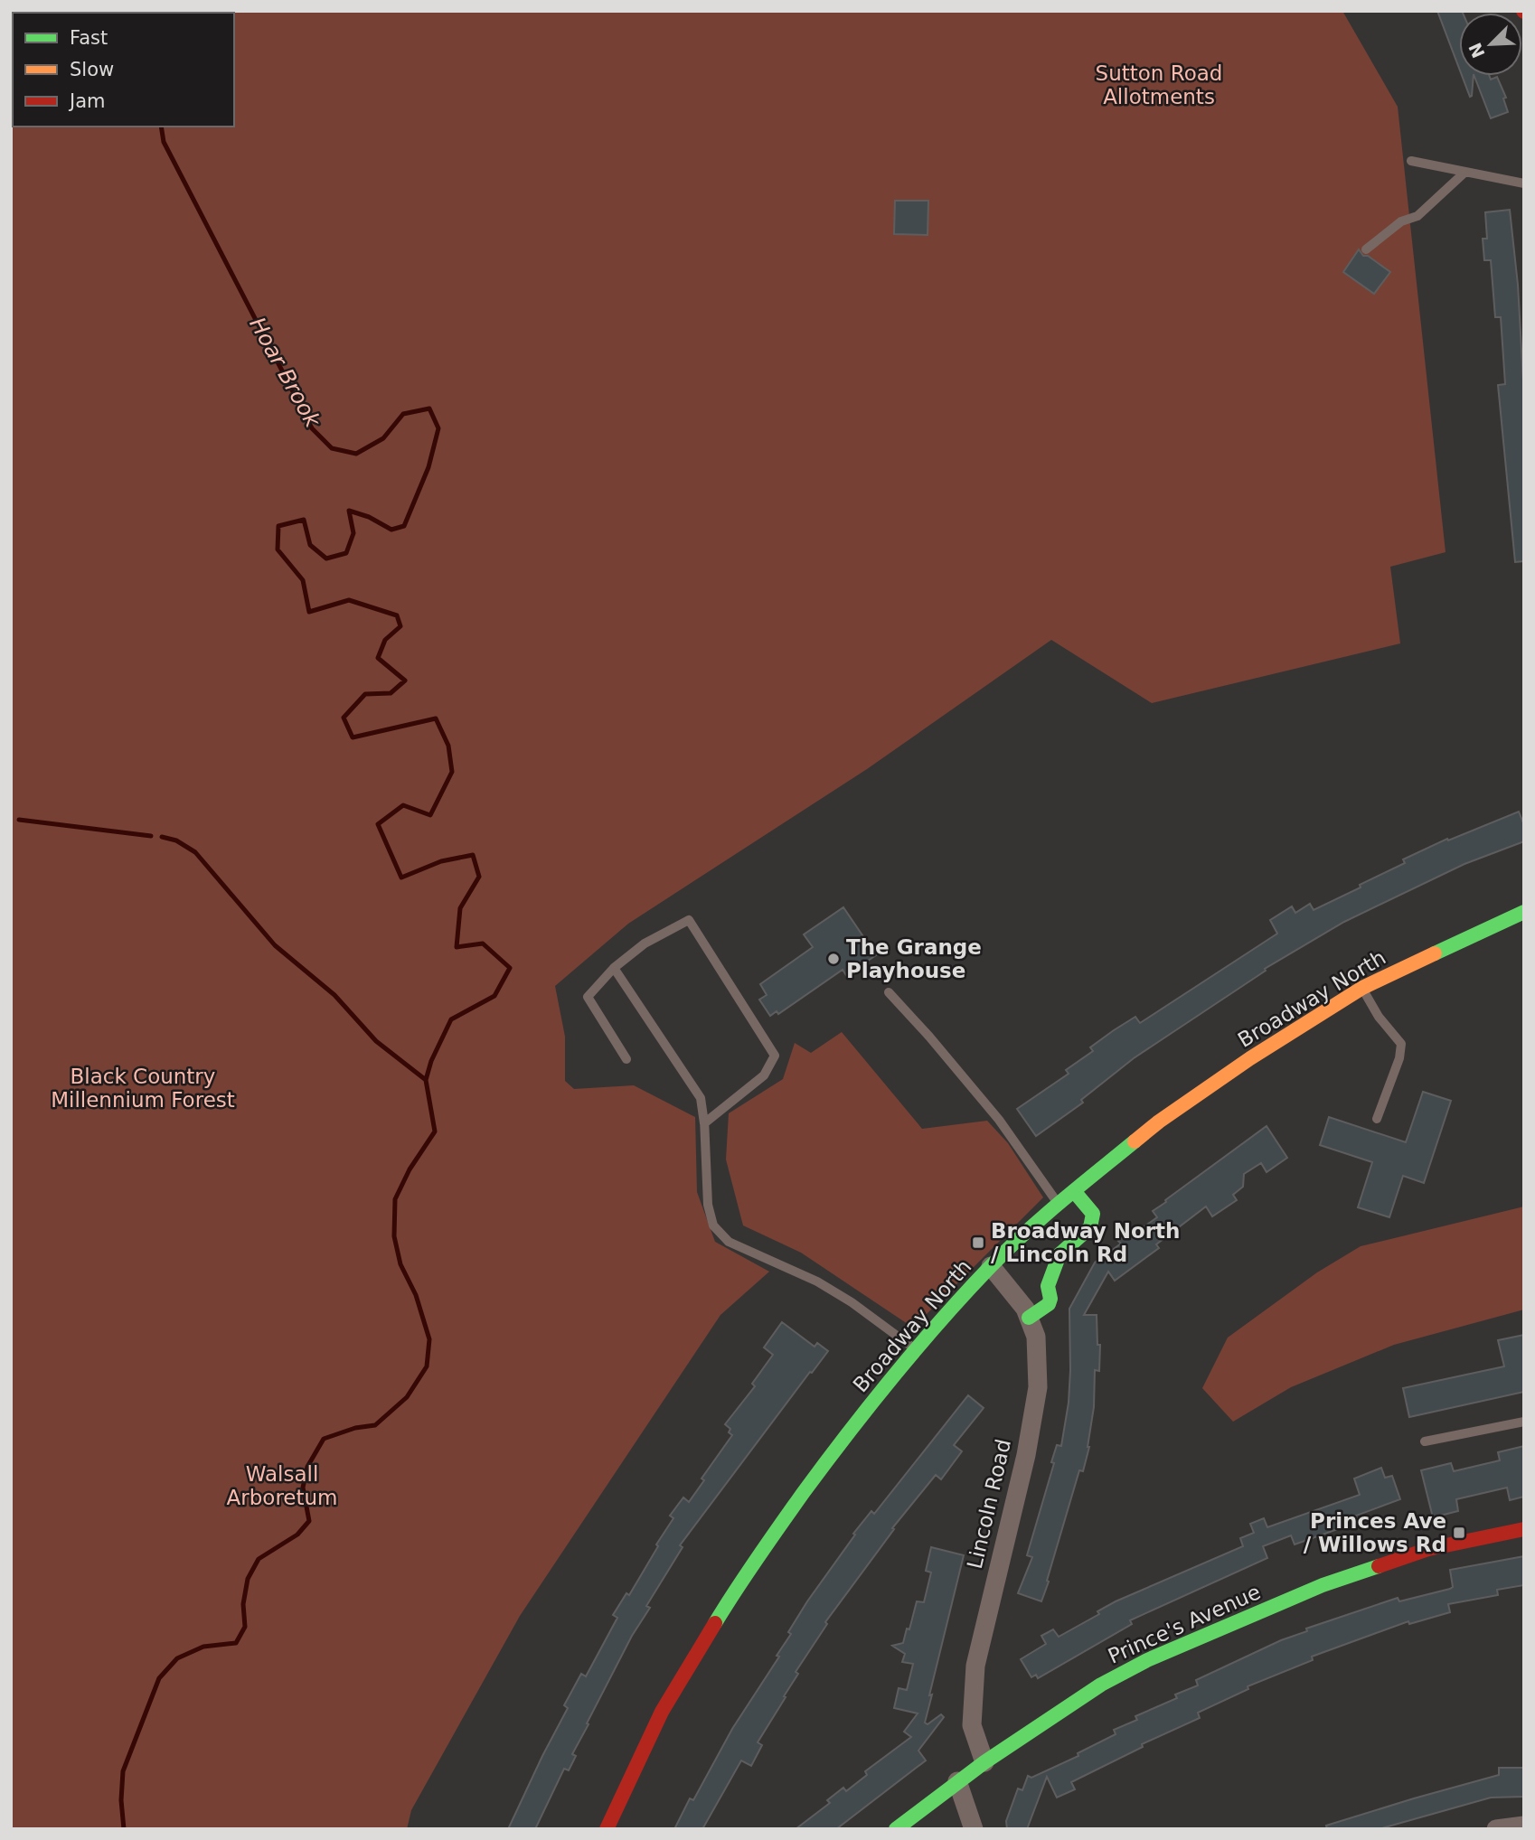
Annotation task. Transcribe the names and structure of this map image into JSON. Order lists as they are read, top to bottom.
{
  "streets": {
    "main road": ["Broadway North", "Prince's Avenue"],
    "street": ["Lincoln Road"]
  },
  "crossings": [
    ["Broadway North", "Lincoln Road"],
    ["Lincoln Road", "Prince's Avenue"]
  ],
  "water": ["Hoar Brook"],
  "parks": ["Sutton Road Allotments", "Black Country Millennium Forest", "Walsall Arboretum"],
  "places": {
    "other": ["The Grange Playhouse"],
    "transit": ["Broadway North / Lincoln Rd", "Princes Ave / Willows Rd"]
  },
  "legend": ["Fast", "Slow", "Jam"],
  "north": "bottom left"
}
